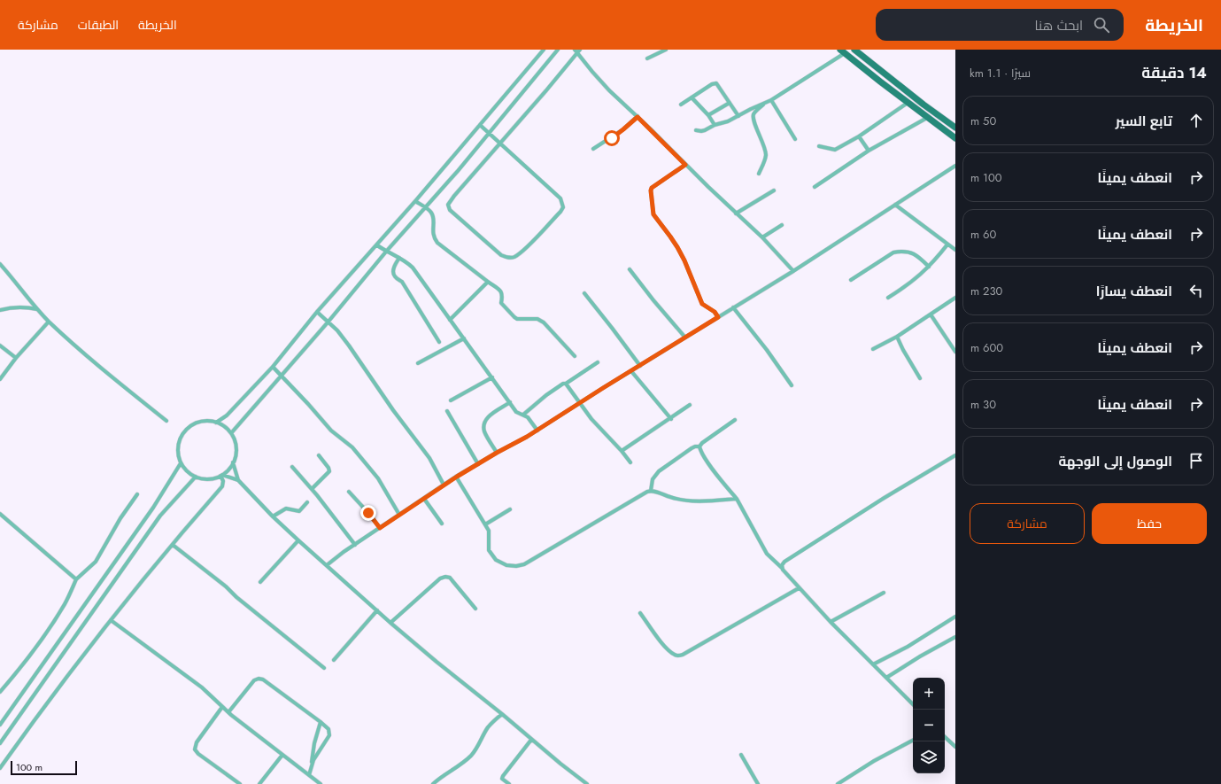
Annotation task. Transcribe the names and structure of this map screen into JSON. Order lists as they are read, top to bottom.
{
  "scale_bar": "100 m",
  "page": {
    "header": "الخريطة",
    "search": "ابحث هنا",
    "nav": ["الخريطة", "الطبقات", "مشاركة"],
    "heading": ["14 دقيقة", "سيرًا · 1.1 km"],
    "list": [
      ["تابع السير", "50 m"],
      ["انعطف يمينًا", "100 m"],
      ["انعطف يمينًا", "60 m"],
      ["انعطف يسارًا", "230 m"],
      ["انعطف يمينًا", "600 m"],
      ["انعطف يمينًا", "30 m"],
      "الوصول إلى الوجهة"
    ],
    "buttons": ["حفظ", "مشاركة"],
    "map_buttons": ["+", "−"],
    "scale": "100 m"
  }
}
